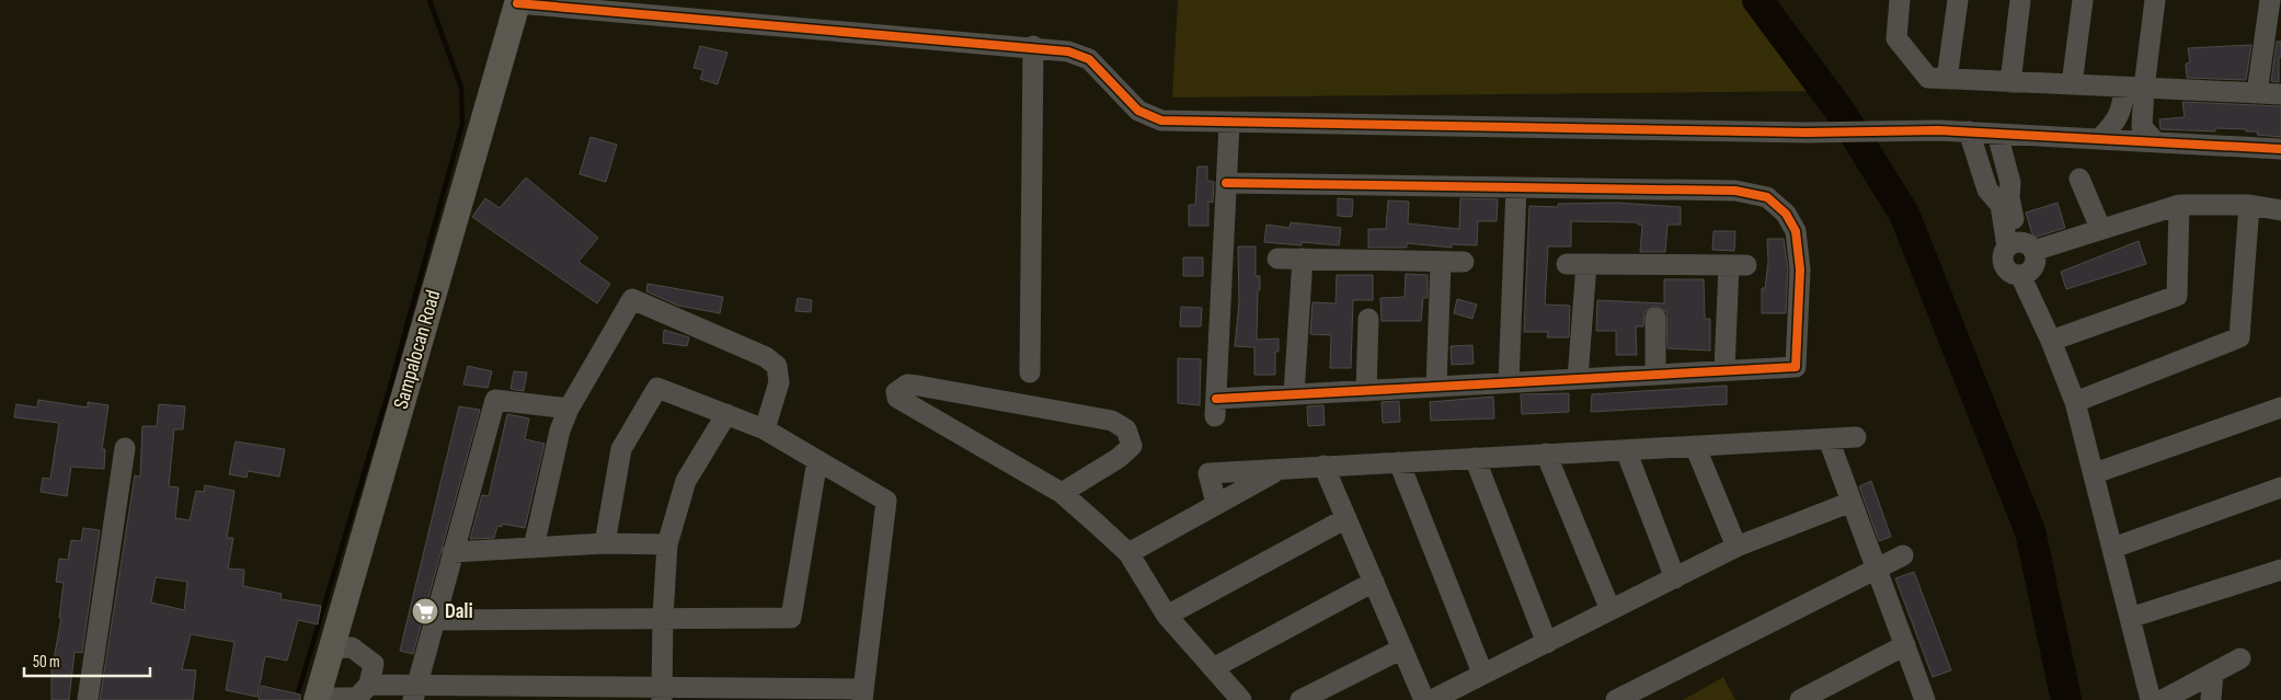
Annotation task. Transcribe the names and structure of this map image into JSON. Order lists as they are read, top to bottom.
{
  "streets": {
    "main road": ["Sampalocan Road"]
  },
  "places": {
    "supermarket": ["Dali"]
  },
  "scale_bar": "50 m"
}
